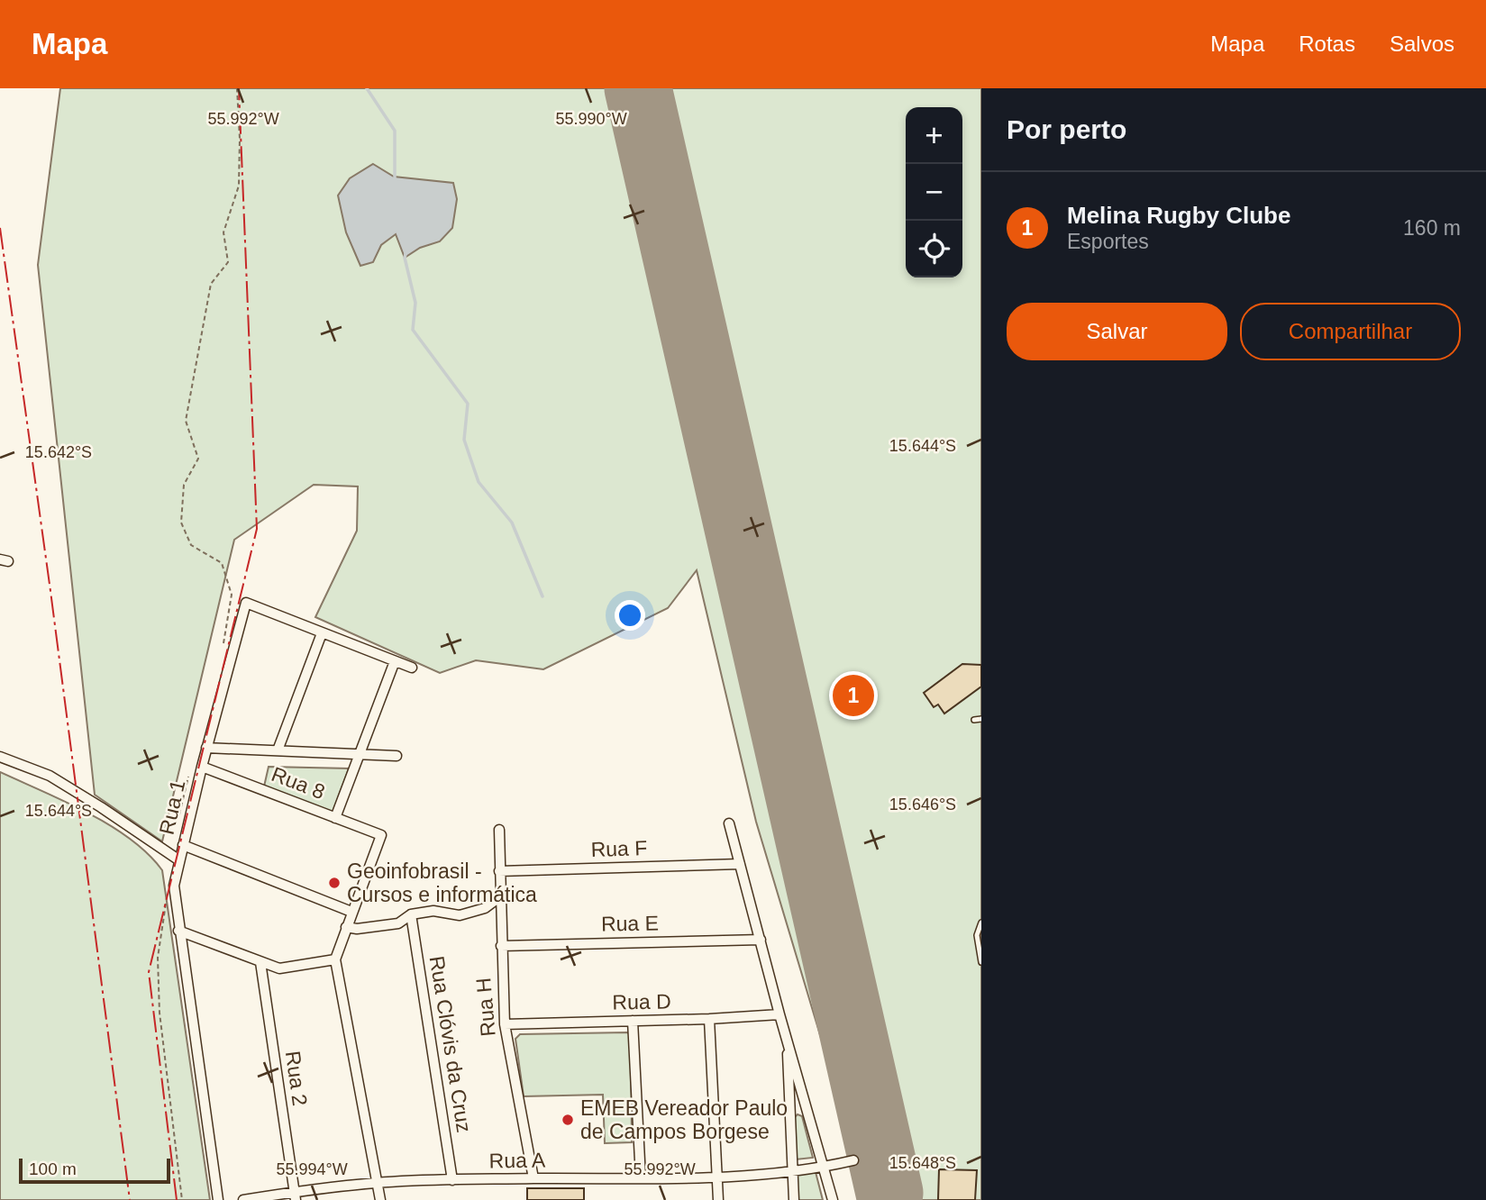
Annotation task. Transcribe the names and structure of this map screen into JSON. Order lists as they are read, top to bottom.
{
  "streets": {
    "street": [
      "Rua 8",
      "Rua 1",
      "Rua F",
      "Rua E",
      "Rua D",
      "Rua H",
      "Rua Clóvis da Cruz",
      "Rua 2",
      "Rua A"
    ]
  },
  "crossings": [
    ["Rua 8", "Rua 1"],
    ["Rua F", "Rua H"],
    ["Rua E", "Rua H"],
    ["Rua D", "Rua H"],
    ["Rua H", "Rua A"],
    ["Rua Clóvis da Cruz", "Rua A"],
    ["Rua 2", "Rua A"]
  ],
  "places": ["Geoinfobrasil - Cursos e informática", "EMEB Vereador Paulo de Campos Borgese"],
  "scale_bar": "100 m",
  "page": {
    "header": "Mapa",
    "nav": ["Mapa", "Rotas", "Salvos"],
    "heading": "Por perto",
    "map_buttons": ["+", "−"],
    "list": [
      {
        "mark": "1",
        "name": "Melina Rugby Clube",
        "note": "Esportes",
        "value": "160 m"
      }
    ],
    "buttons": ["Salvar", "Compartilhar"],
    "pins": "1",
    "scale": "100 m"
  },
  "coordinates": [
    "55.992°W",
    "55.990°W",
    "15.644°S",
    "15.642°S",
    "15.646°S",
    "15.648°S",
    "55.994°W"
  ]
}
